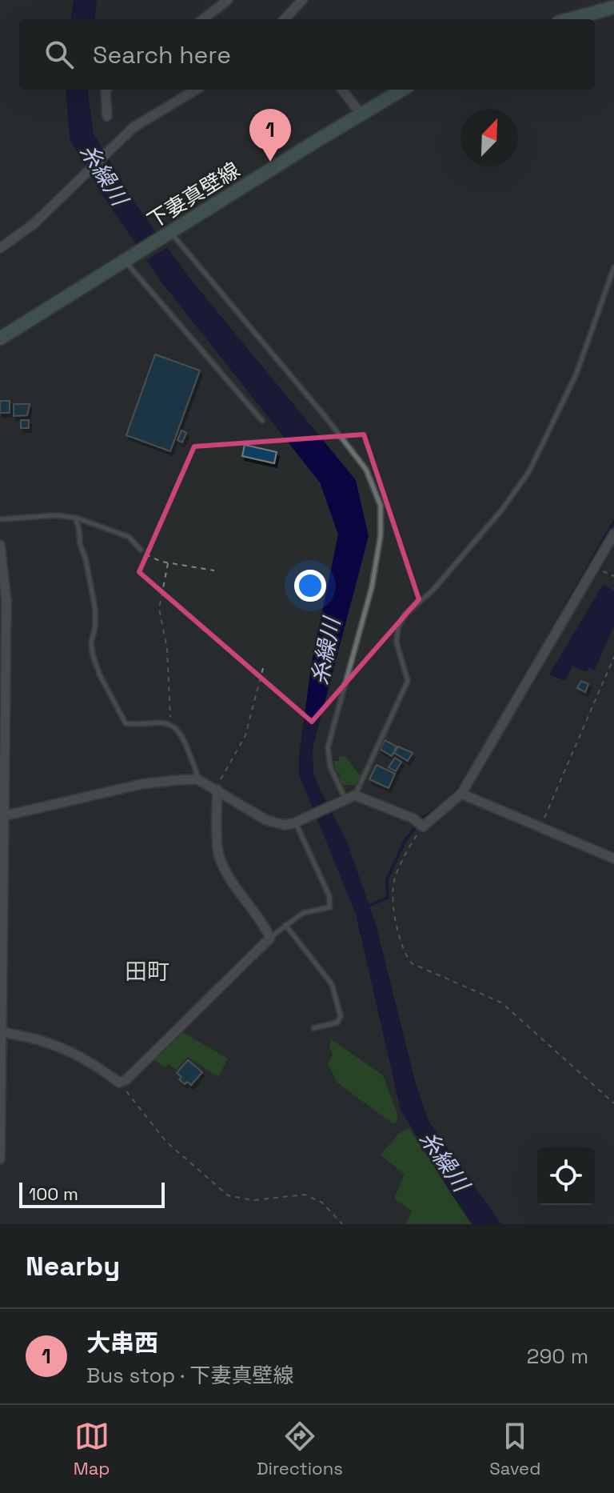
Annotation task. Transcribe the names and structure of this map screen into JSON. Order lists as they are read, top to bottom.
{
  "streets": {
    "main road": ["下妻真壁線"]
  },
  "districts": ["田町"],
  "water": ["糸繰川"],
  "scale_bar": "100 m",
  "north": "top right",
  "page": {
    "search": "Search here",
    "pins": "1",
    "scale": "100 m",
    "heading": "Nearby",
    "list": [
      {
        "mark": "1",
        "name": "大串西",
        "note": "Bus stop · 下妻真壁線",
        "value": "290 m"
      }
    ],
    "nav": ["Map", "Directions", "Saved"]
  }
}
